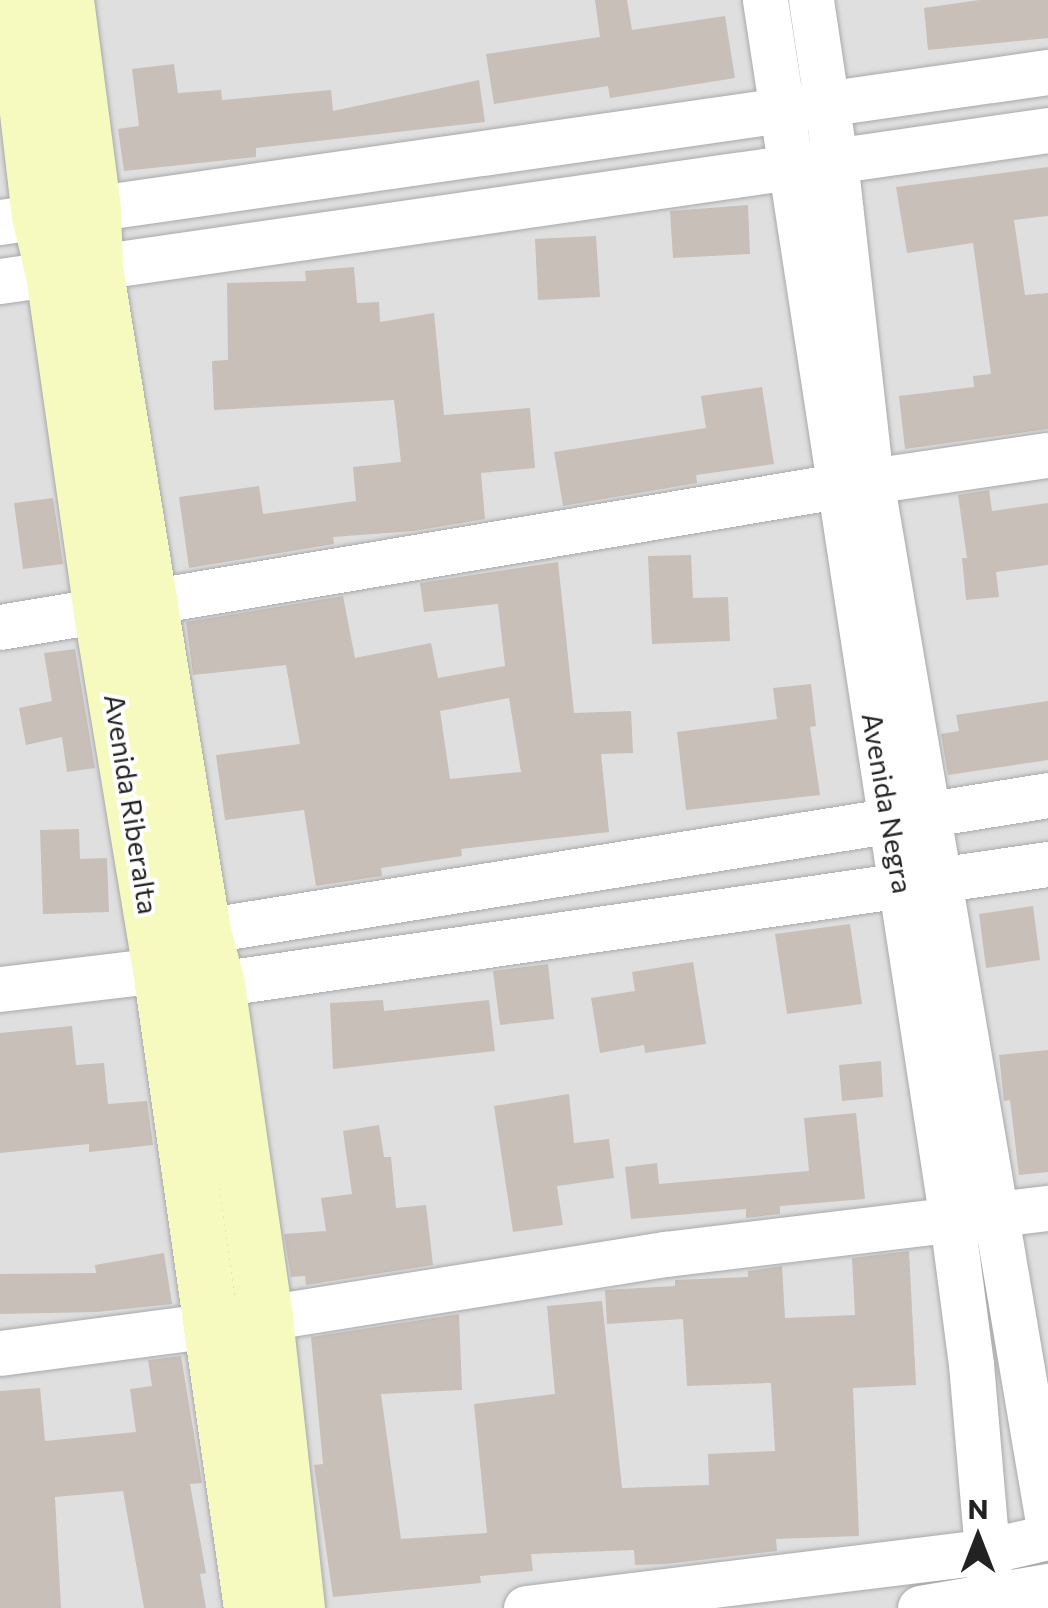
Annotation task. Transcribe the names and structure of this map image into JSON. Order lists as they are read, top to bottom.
{
  "streets": {
    "street": ["Avenida Negra", "Avenida Riberalta"]
  },
  "north": "top"
}
